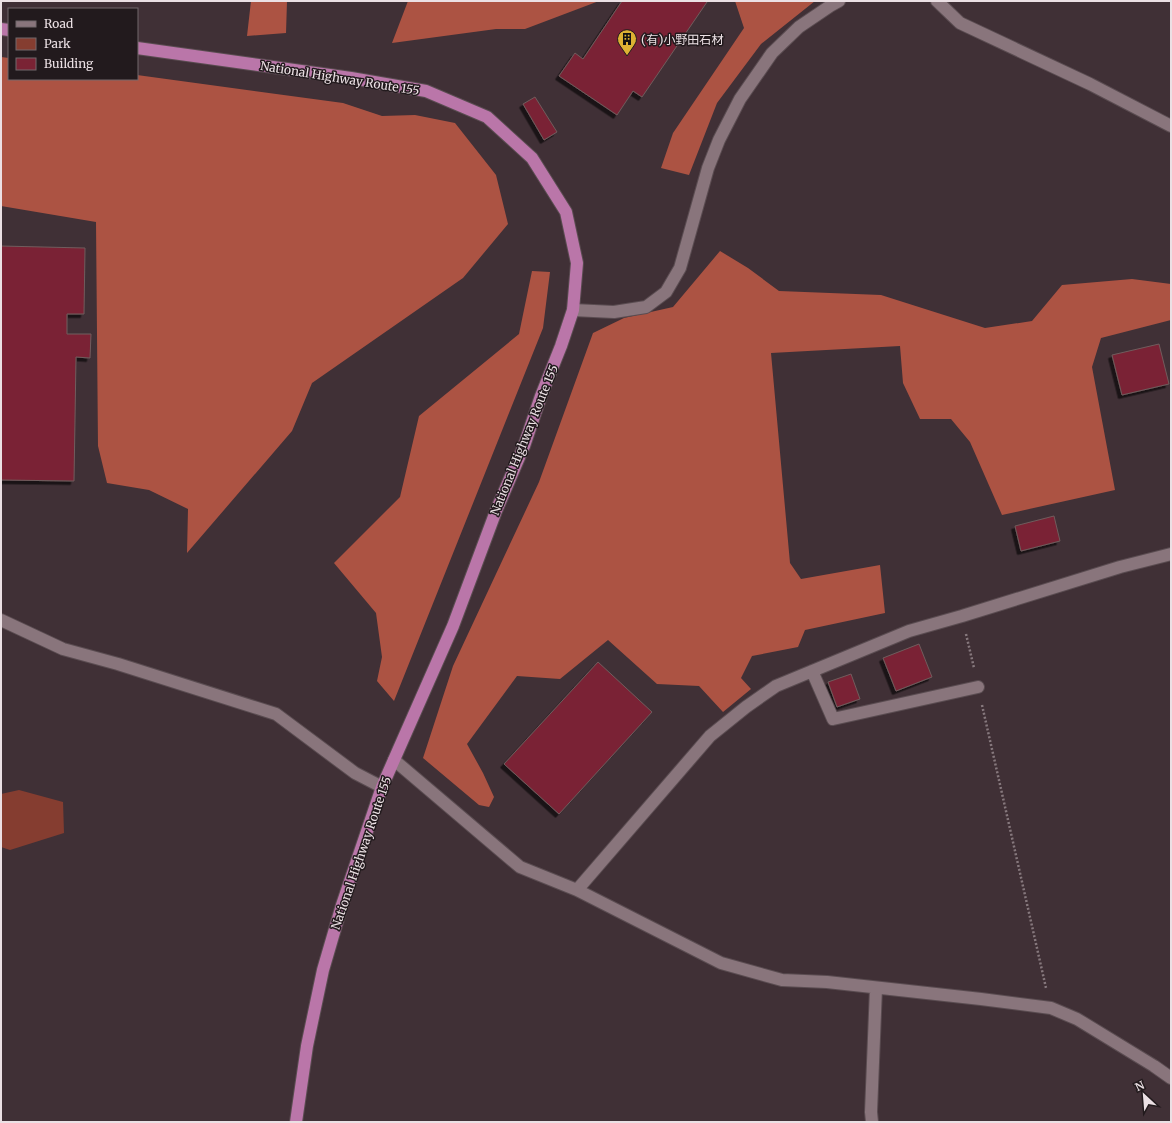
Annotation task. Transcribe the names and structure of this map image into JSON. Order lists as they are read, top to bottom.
{
  "streets": {
    "highway": ["National Highway Route 155"]
  },
  "places": {
    "building": ["(有)小野田石材"]
  },
  "legend": ["Road", "Park", "Building"],
  "north": "top left"
}
